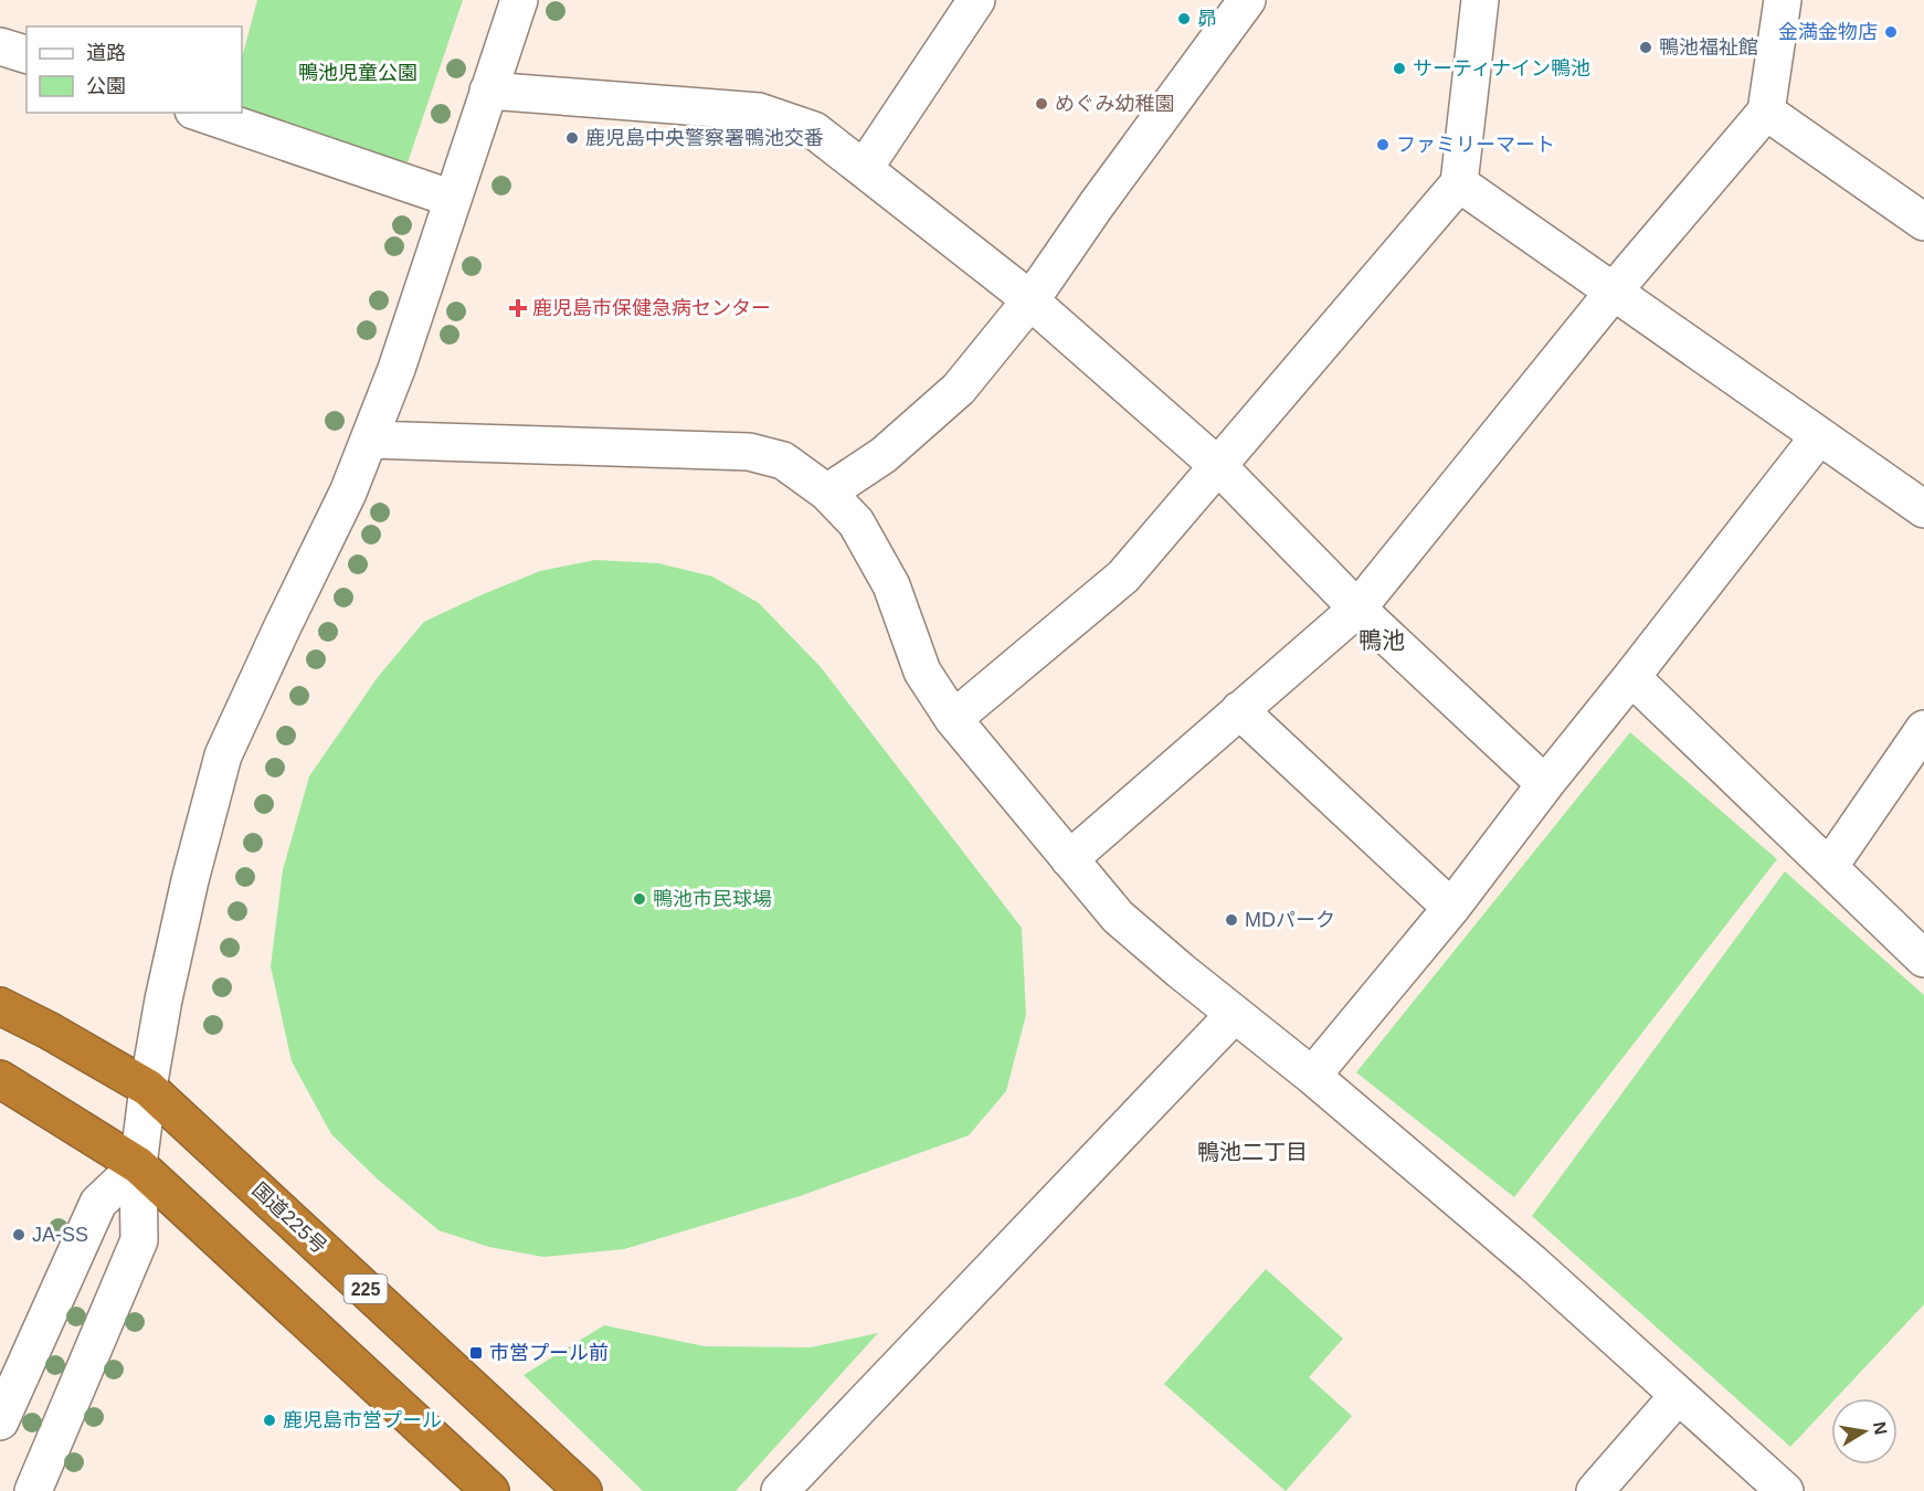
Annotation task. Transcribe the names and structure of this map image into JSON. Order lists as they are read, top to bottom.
{
  "streets": {
    "highway": ["国道225号", "225"]
  },
  "districts": ["鴨池", "鴨池二丁目"],
  "parks": ["鴨池児童公園"],
  "places": {
    "other": [
      "昴",
      "金満金物店",
      "鴨池福祉館",
      "サーティナイン鴨池",
      "めぐみ幼稚園",
      "鹿児島中央警察署鴨池交番",
      "ファミリーマート",
      "鴨池市民球場",
      "MDパーク",
      "JA-SS",
      "鹿児島市営プール"
    ],
    "health": ["鹿児島市保健急病センター"],
    "transit": ["市営プール前"]
  },
  "legend": ["道路", "公園"],
  "north": "right"
}
